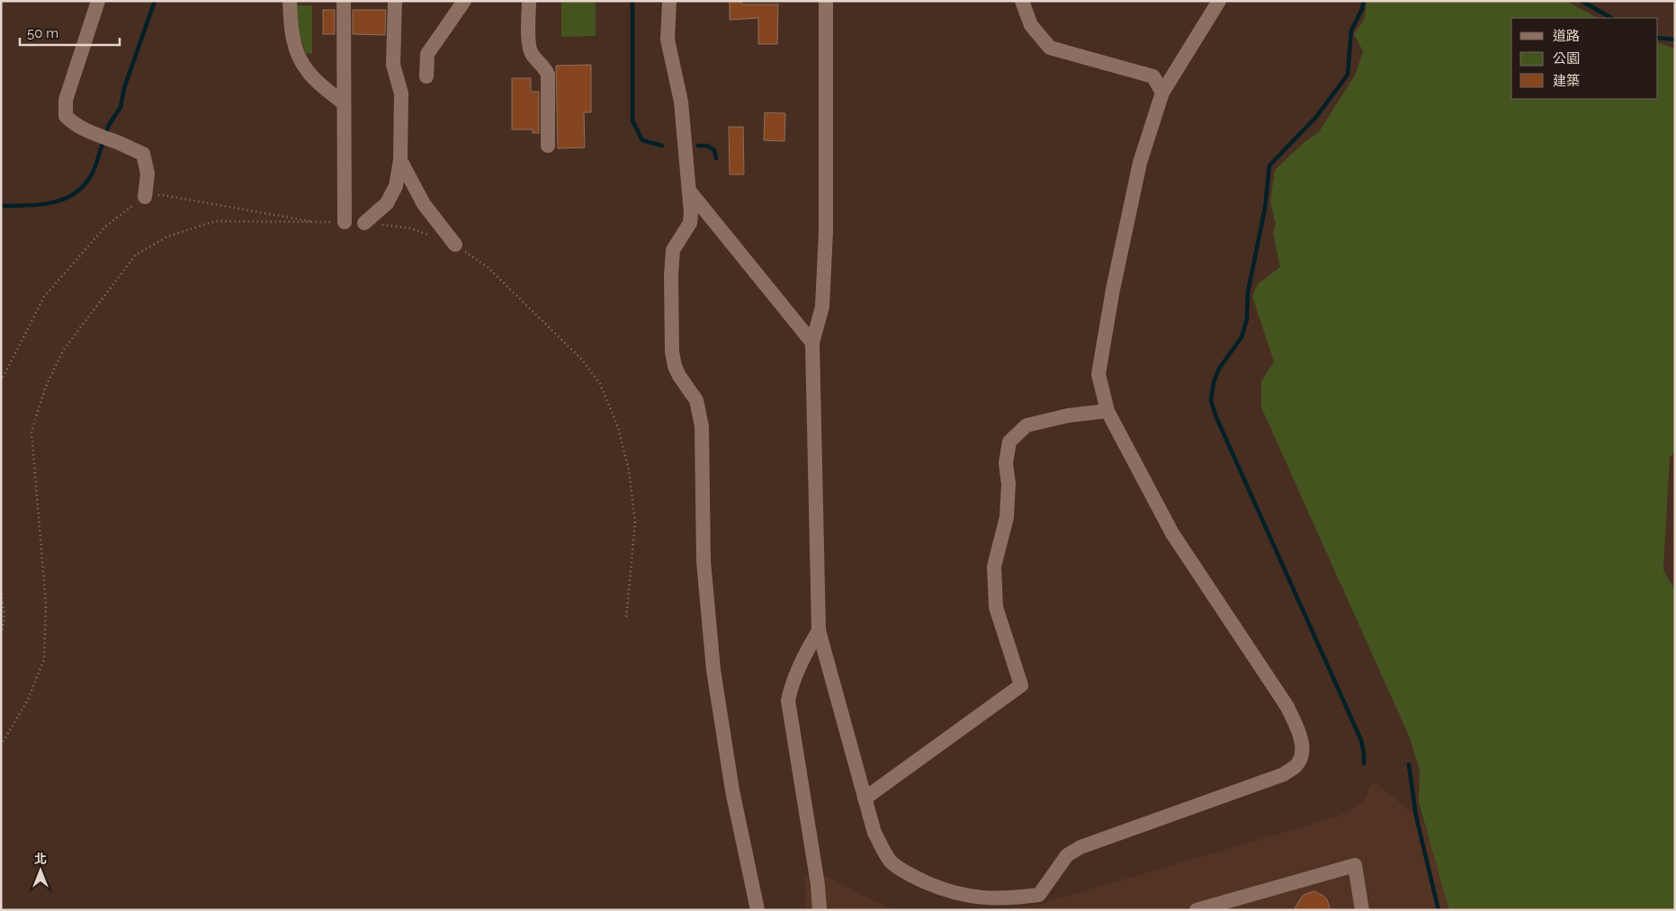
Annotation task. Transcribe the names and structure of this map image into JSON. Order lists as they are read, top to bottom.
{
  "legend": ["道路", "公園", "建築"],
  "scale_bar": "50 m",
  "north": "top"
}
